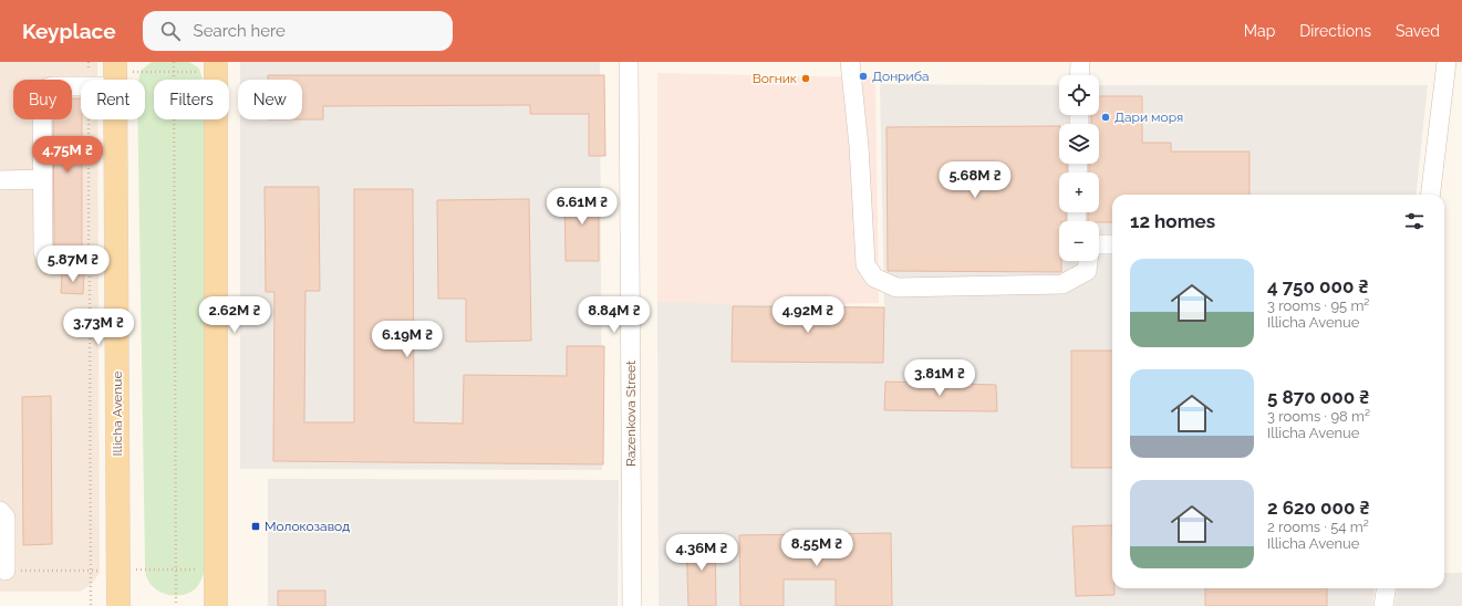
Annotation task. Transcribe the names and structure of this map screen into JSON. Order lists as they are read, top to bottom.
{
  "streets": {
    "main road": ["Illicha Avenue"],
    "street": ["Razenkova Street"]
  },
  "places": {
    "other": ["Донриба", "Вогник", "Дари моря"],
    "transit": ["Молокозавод"]
  },
  "page": {
    "header": "Keyplace",
    "search": "Search here",
    "nav": ["Map", "Directions", "Saved"],
    "map_buttons": ["+", "−"],
    "chip": [
      "Buy",
      "Rent",
      "Filters",
      "New"
    ],
    "price": [
      "4.75M ₴",
      "5.68M ₴",
      "6.61M ₴",
      "5.87M ₴",
      "2.62M ₴",
      "8.84M ₴",
      "4.92M ₴",
      "3.73M ₴",
      "6.19M ₴",
      "3.81M ₴",
      "8.55M ₴",
      "4.36M ₴"
    ],
    "heading": "12 homes",
    "list": [
      {
        "name": "4 750 000 ₴",
        "note": "3 rooms · 95 m² · Illicha Avenue"
      },
      {
        "name": "5 870 000 ₴",
        "note": "3 rooms · 98 m² · Illicha Avenue"
      },
      {
        "name": "2 620 000 ₴",
        "note": "2 rooms · 54 m² · Illicha Avenue"
      }
    ]
  }
}
